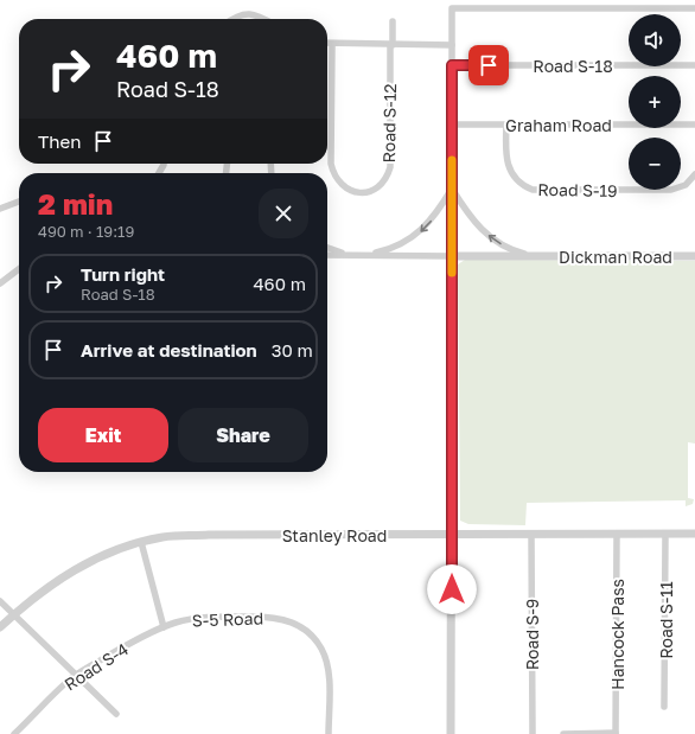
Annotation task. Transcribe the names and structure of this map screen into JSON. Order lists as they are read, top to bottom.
{
  "streets": {
    "street": [
      "Road S-18",
      "Road S-12",
      "Graham Road",
      "Road S-19",
      "Dickman Road",
      "Stanley Road",
      "S-5 Road",
      "Road S-11",
      "Road S-9",
      "Hancock Pass",
      "Road S-4"
    ]
  },
  "crossings": [
    ["Graham Road", "Road S-19"],
    ["Stanley Road", "Road S-11"],
    ["Stanley Road", "Road S-9"],
    ["Stanley Road", "Hancock Pass"],
    ["S-5 Road", "Road S-4"]
  ],
  "page": {
    "map_buttons": ["+", "−"],
    "turn": ["460 m", "Road S-18"],
    "then": "Then",
    "heading": ["2 min", "490 m · 19:19"],
    "list": [
      {
        "name": "Turn right",
        "note": "Road S-18",
        "value": "460 m"
      },
      {
        "name": "Arrive at destination",
        "value": "30 m"
      }
    ],
    "buttons": ["Exit", "Share"]
  }
}
